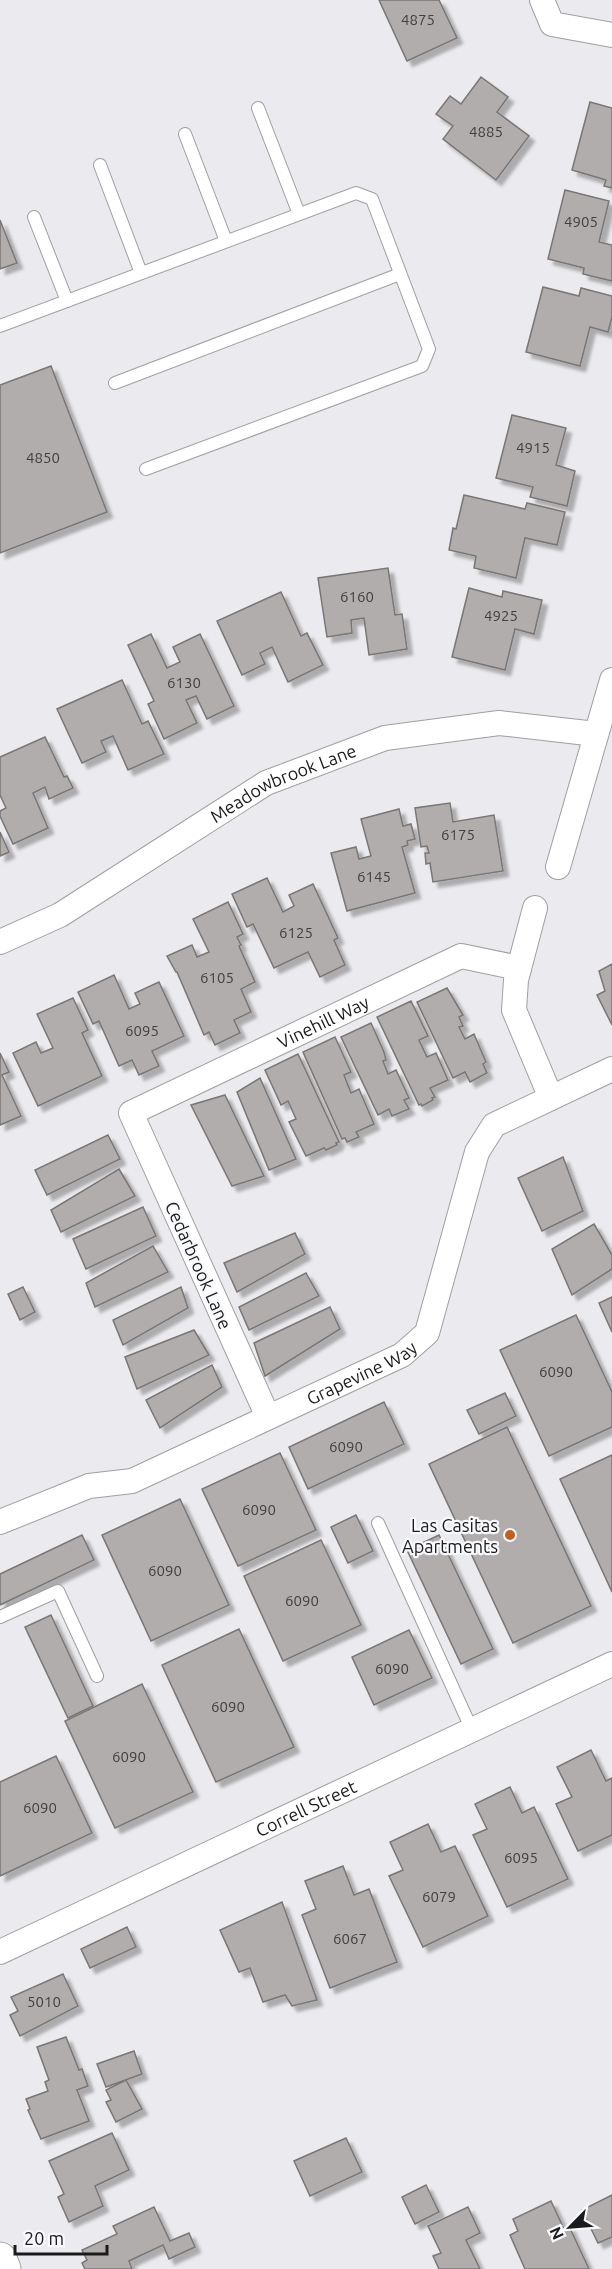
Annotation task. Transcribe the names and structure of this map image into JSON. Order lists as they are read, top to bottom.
{
  "streets": {
    "street": [
      "Meadowbrook Lane",
      "Vinehill Way",
      "Cedarbrook Lane",
      "Grapevine Way",
      "Correll Street"
    ]
  },
  "crossings": [
    ["Vinehill Way", "Cedarbrook Lane"],
    ["Cedarbrook Lane", "Grapevine Way"]
  ],
  "places": ["Las Casitas Apartments"],
  "house_numbers": [
    "4875",
    "4885",
    "4905",
    "4915",
    "4850",
    "6160",
    "4925",
    "6130",
    "6175",
    "6145",
    "6125",
    "6105",
    "6095",
    "6090",
    "6090",
    "6090",
    "6090",
    "6090",
    "6090",
    "6090",
    "6090",
    "6090",
    "6095",
    "6079",
    "6067",
    "5010"
  ],
  "scale_bar": "20 m",
  "north": "bottom left"
}
